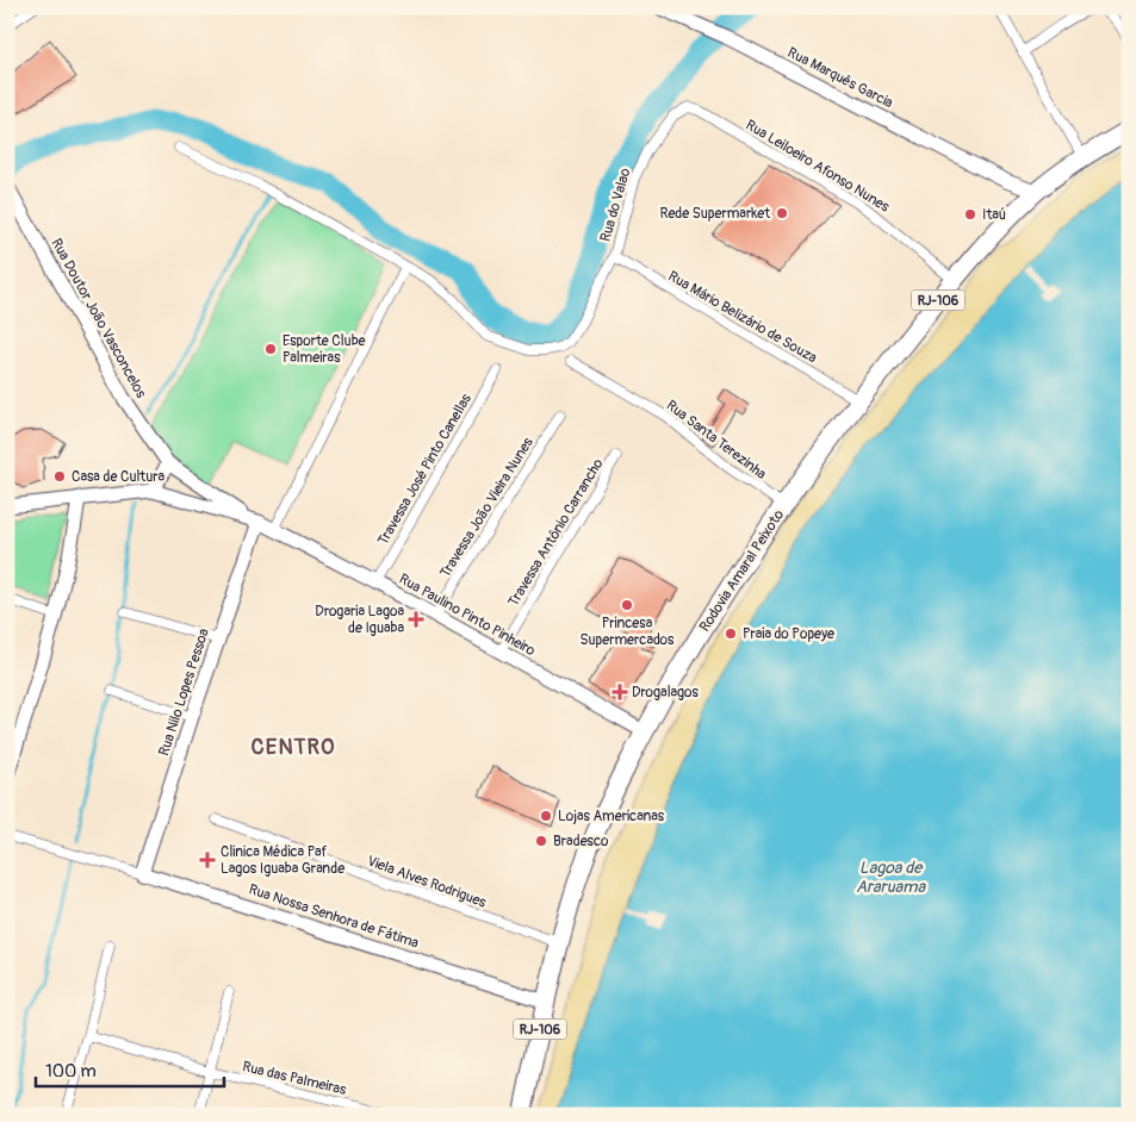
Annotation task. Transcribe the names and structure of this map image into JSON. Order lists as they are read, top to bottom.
{
  "streets": {
    "highway": ["RJ-106", "Rodovia Amaral Peixoto"],
    "street": [
      "Rua Marquês Garcia",
      "Rua Leiloeiro Afonso Nunes",
      "Rua do Valao",
      "Rua Mário Belizário de Souza",
      "Rua Doutor João Vasconcelos",
      "Rua Santa Terezinha",
      "Travessa José Pinto Canellas",
      "Travessa João Vieira Nunes",
      "Travessa Antônio Carrancho",
      "Rua Paulino Pinto Pinheiro",
      "Rua Nilo Lopes Pessoa",
      "Viela Alves Rodrigues",
      "Rua Nossa Senhora de Fátima",
      "Rua das Palmeiras"
    ]
  },
  "crossings": [
    ["Rua Marquês Garcia", "Rodovia Amaral Peixoto"],
    ["Rua Leiloeiro Afonso Nunes", "Rua do Valao"],
    ["Rua Leiloeiro Afonso Nunes", "Rodovia Amaral Peixoto"],
    ["Rua do Valao", "Rua Mário Belizário de Souza"],
    ["Rua Mário Belizário de Souza", "Rodovia Amaral Peixoto"],
    ["Rua Santa Terezinha", "Rodovia Amaral Peixoto"],
    ["Travessa José Pinto Canellas", "Rua Paulino Pinto Pinheiro"],
    ["Travessa João Vieira Nunes", "Rua Paulino Pinto Pinheiro"],
    ["Travessa Antônio Carrancho", "Rua Paulino Pinto Pinheiro"],
    ["Rodovia Amaral Peixoto", "Rua Paulino Pinto Pinheiro"],
    ["Rodovia Amaral Peixoto", "Viela Alves Rodrigues"],
    ["Rodovia Amaral Peixoto", "Rua Nossa Senhora de Fátima"],
    ["Rua Paulino Pinto Pinheiro", "Rua Nilo Lopes Pessoa"],
    ["Rua Nilo Lopes Pessoa", "Rua Nossa Senhora de Fátima"]
  ],
  "districts": ["CENTRO"],
  "water": ["Lagoa de Araruama"],
  "places": {
    "other": [
      "Rede Supermarket",
      "Itaú",
      "Esporte Clube Palmeiras",
      "Casa de Cultura",
      "Princesa Supermercados",
      "Praia do Popeye",
      "Lojas Americanas",
      "Bradesco"
    ],
    "health": ["Drogaria Lagoa de Iguaba", "Drogalagos", "Clinica Médica Paf Lagos Iguaba Grande"]
  },
  "scale_bar": "100 m"
}
